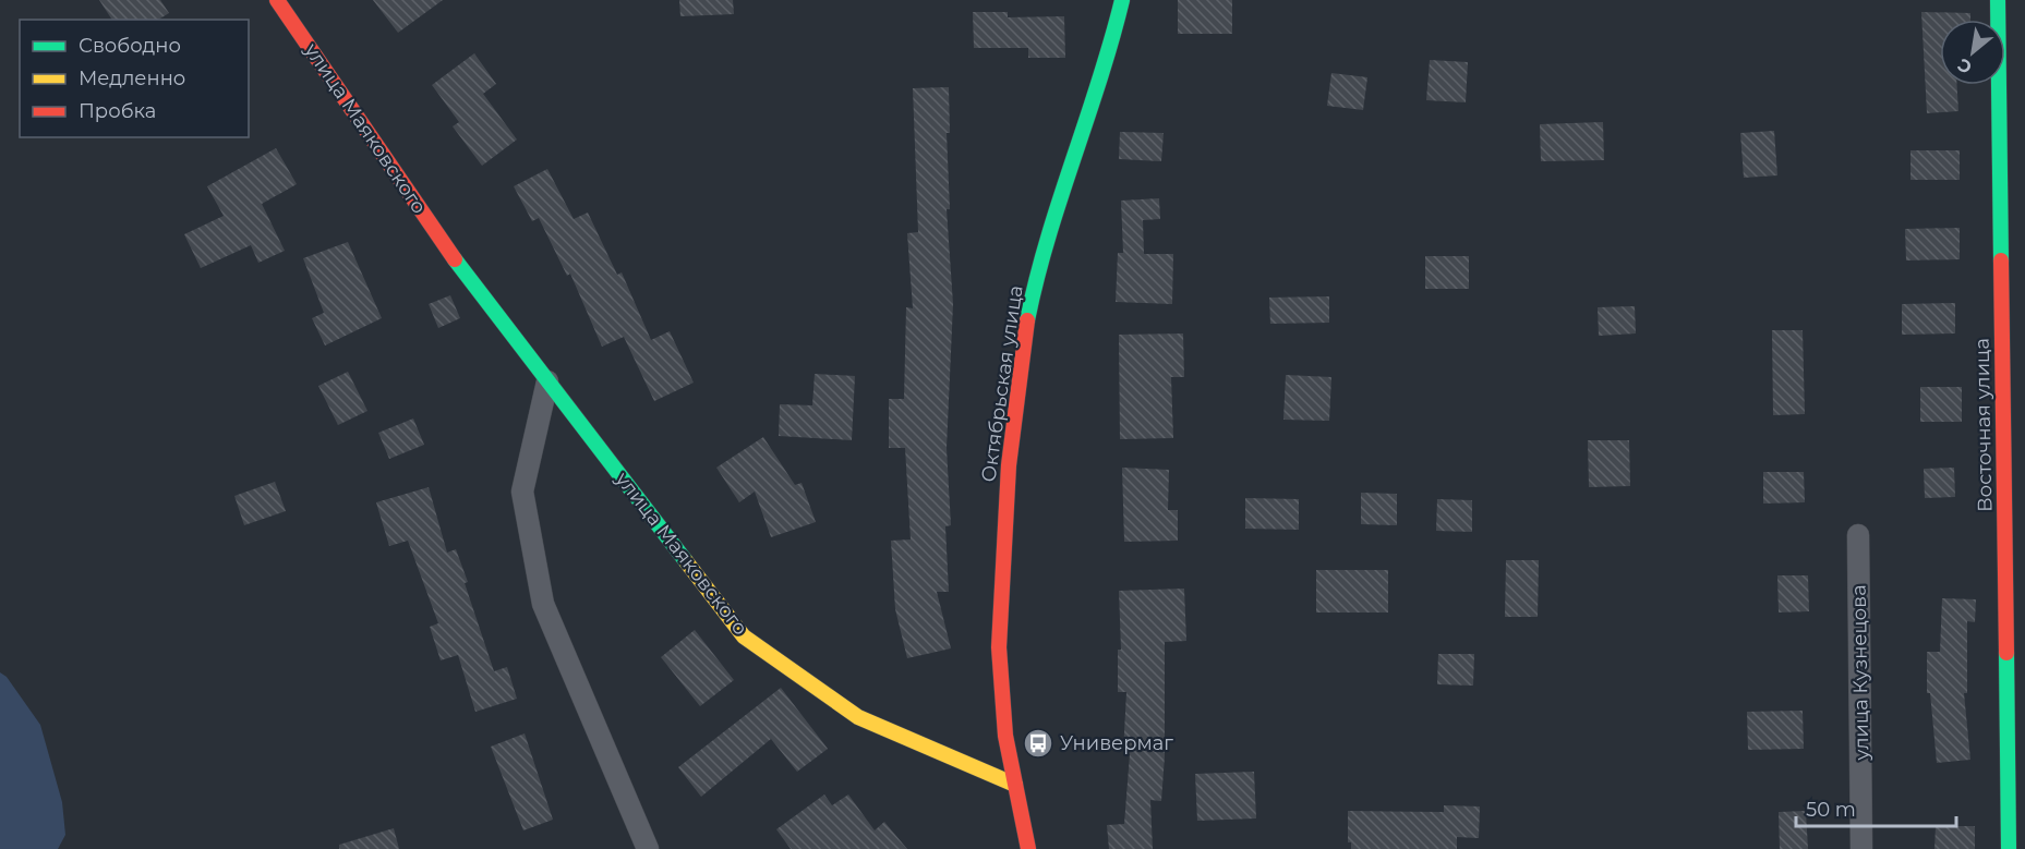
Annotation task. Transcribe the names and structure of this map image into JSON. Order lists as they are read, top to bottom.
{
  "streets": {
    "street": [
      "улица Маяковского",
      "Октябрьская улица",
      "Восточная улица",
      "улица Кузнецова"
    ]
  },
  "crossings": [
    ["улица Маяковского", "Октябрьская улица"]
  ],
  "places": {
    "bus stop": ["Универмаг"]
  },
  "legend": ["Свободно", "Медленно", "Пробка"],
  "scale_bar": "50 m",
  "north": "bottom left"
}
